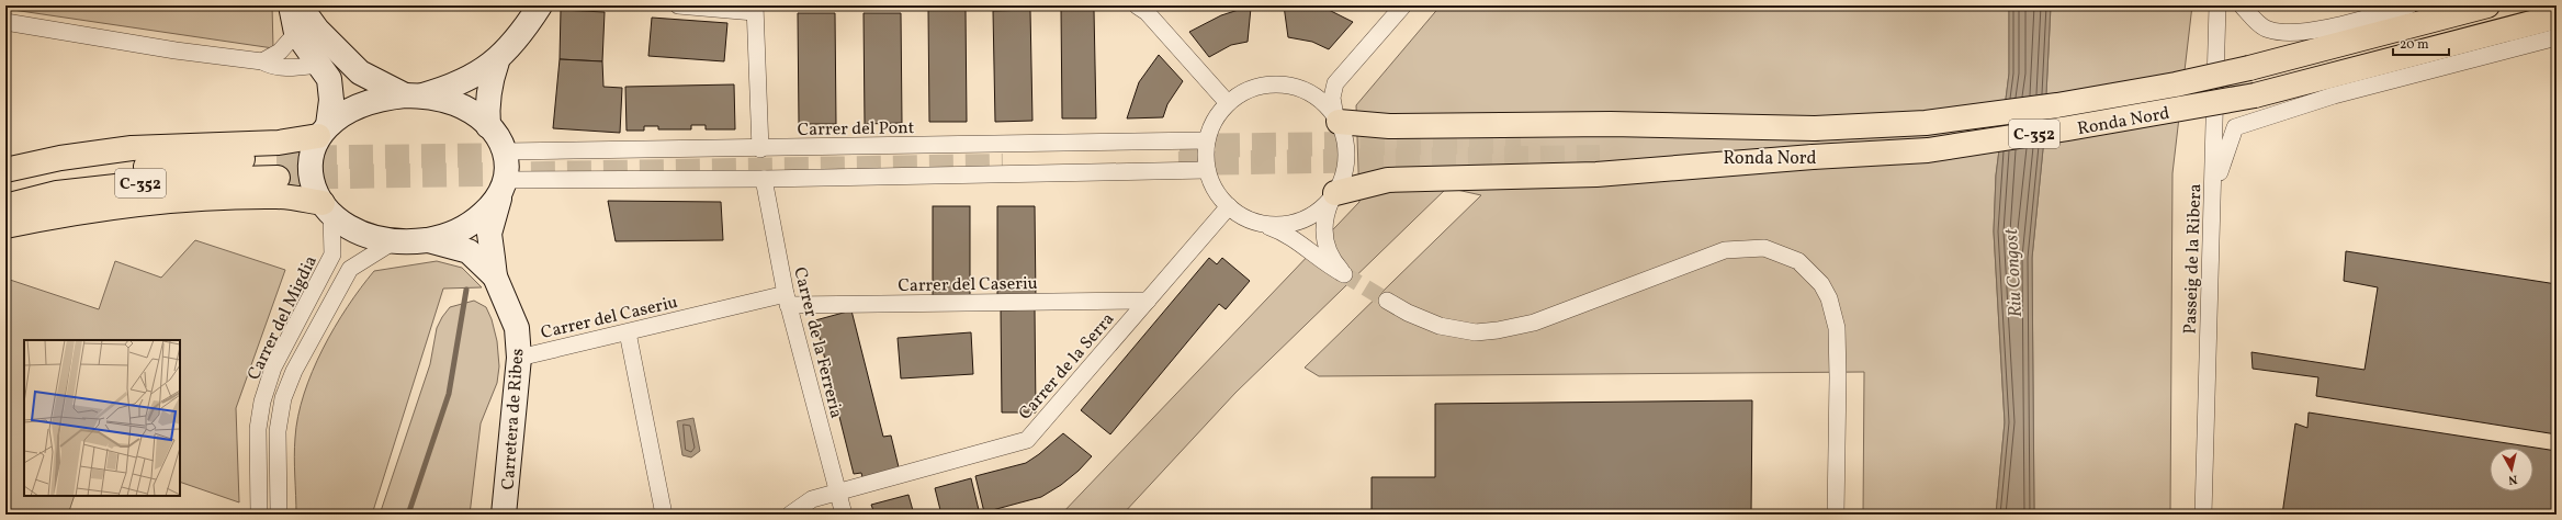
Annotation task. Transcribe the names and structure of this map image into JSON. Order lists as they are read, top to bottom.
{
  "streets": {
    "highway": ["Ronda Nord", "C-352"],
    "street": [
      "Carrer del Pont",
      "Passeig de la Ribera",
      "Carrer del Caseriu",
      "Carrer del Migdia",
      "Carrer de la Ferreria",
      "Carrer de la Serra",
      "Carretera de Ribes"
    ]
  },
  "crossings": [
    ["Carrer del Pont", "Carrer de la Serra"],
    ["Carrer del Pont", "Carretera de Ribes"],
    ["Carrer del Caseriu", "Carrer de la Ferreria"],
    ["Carrer del Caseriu", "Carrer de la Serra"],
    ["Carrer del Caseriu", "Carretera de Ribes"],
    ["Carrer de la Ferreria", "Carrer de la Serra"]
  ],
  "water": ["Riu Congost"],
  "scale_bar": "20 m",
  "north": "bottom"
}
